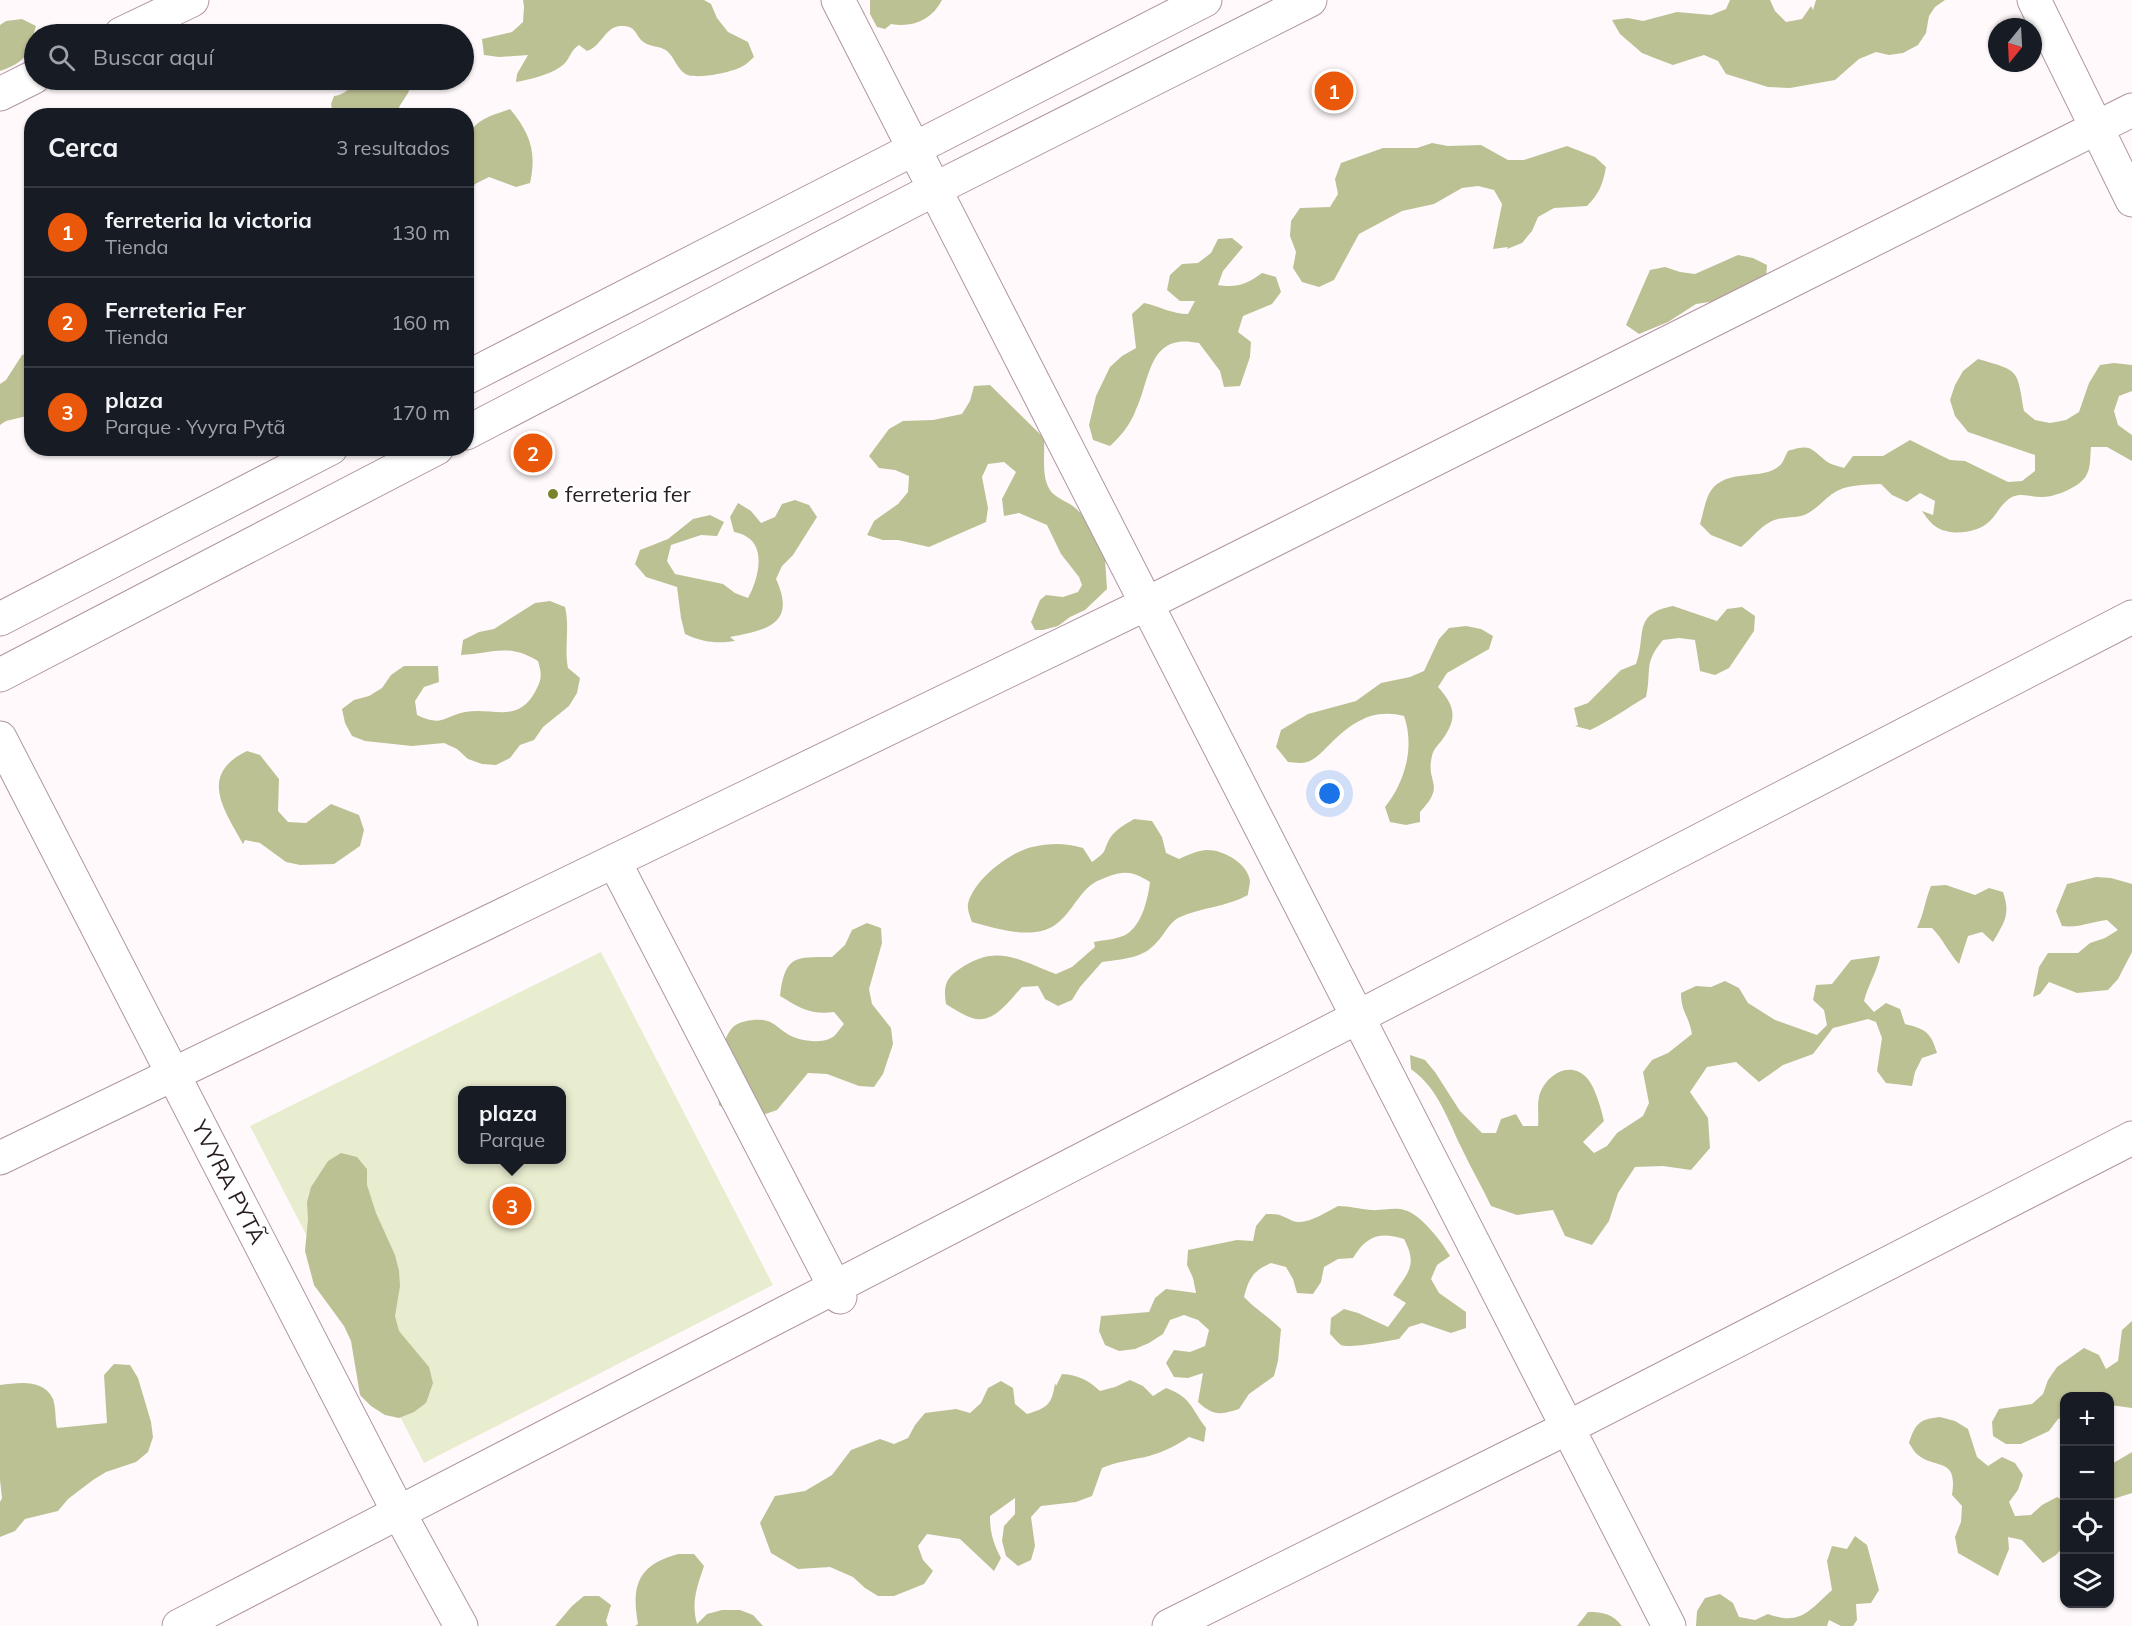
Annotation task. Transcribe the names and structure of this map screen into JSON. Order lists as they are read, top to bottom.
{
  "streets": {
    "street": ["YVYRA PYTÃ"]
  },
  "places": ["ferreteria fer"],
  "north": "bottom",
  "page": {
    "search": "Buscar aquí",
    "pins": ["1", "2", "3"],
    "heading": ["Cerca", "3 resultados"],
    "list": [
      {
        "mark": "1",
        "name": "ferreteria la victoria",
        "note": "Tienda",
        "value": "130 m"
      },
      {
        "mark": "2",
        "name": "Ferreteria Fer",
        "note": "Tienda",
        "value": "160 m"
      },
      {
        "mark": "3",
        "name": "plaza",
        "note": "Parque · Yvyra Pytã",
        "value": "170 m"
      }
    ],
    "popup": ["plaza", "Parque"],
    "map_buttons": ["+", "−"]
  }
}
